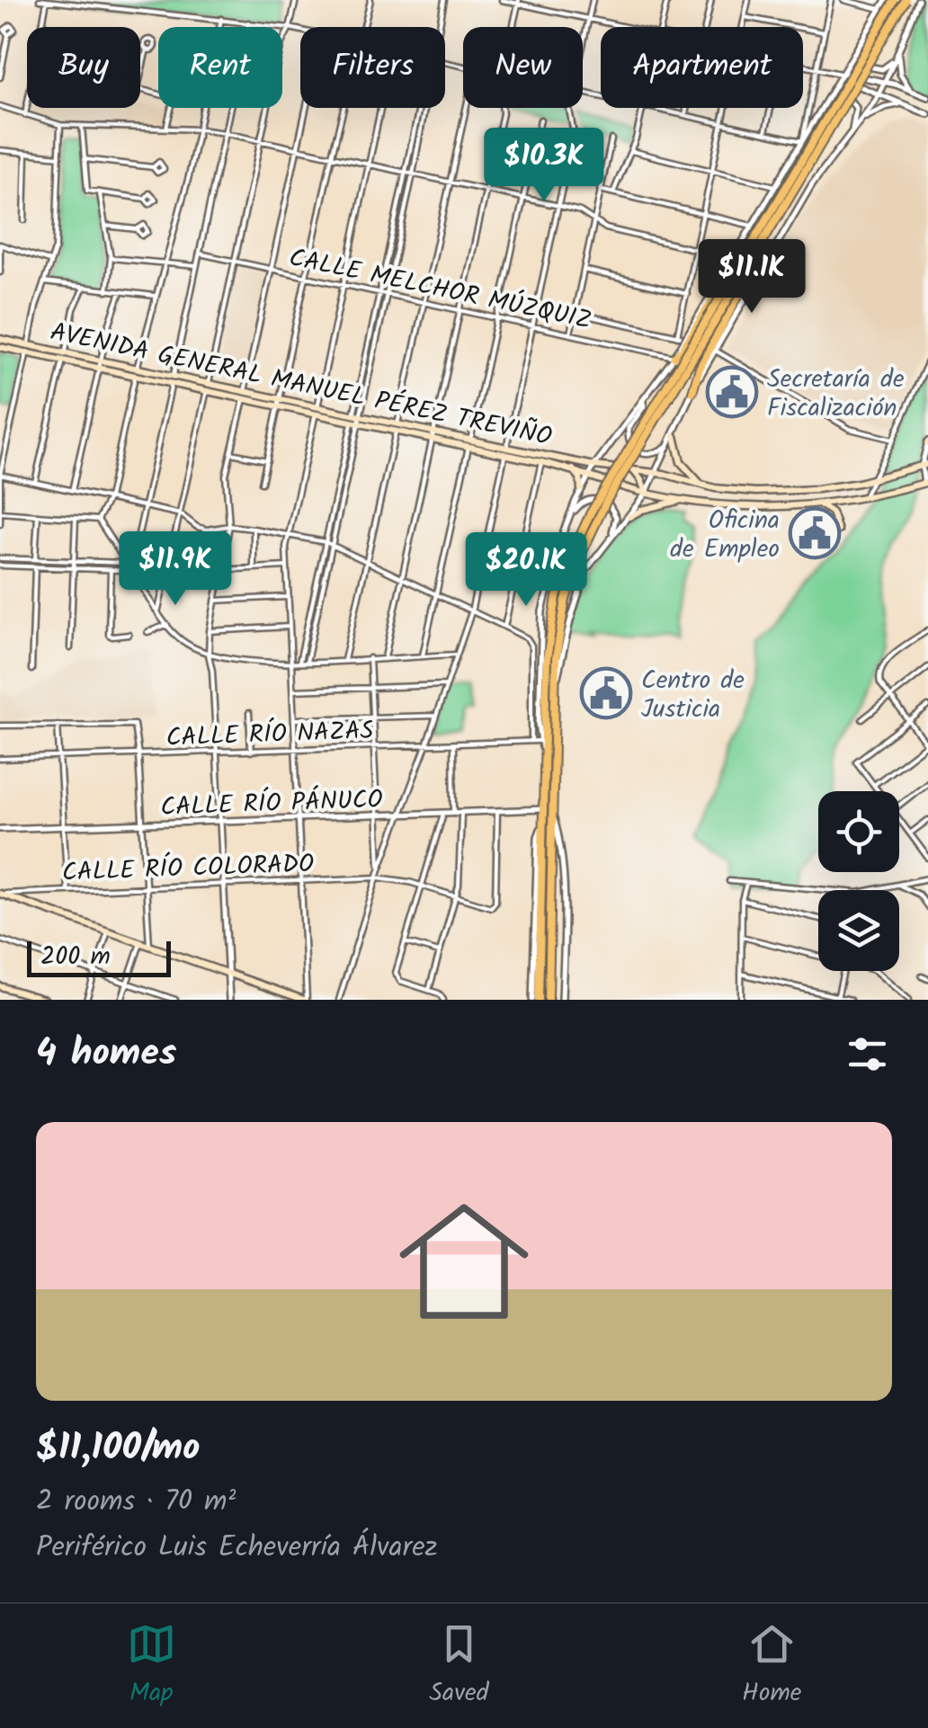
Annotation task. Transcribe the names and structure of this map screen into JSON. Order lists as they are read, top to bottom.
{
  "streets": {
    "main road": ["AVENIDA GENERAL MANUEL PÉREZ TREVIÑO"],
    "street": [
      "CALLE MELCHOR MÚZQUIZ",
      "CALLE RÍO NAZAS",
      "CALLE RÍO PÁNUCO",
      "CALLE RÍO COLORADO"
    ]
  },
  "crossings": [
    ["CALLE RÍO PÁNUCO", "CALLE RÍO COLORADO"]
  ],
  "places": {
    "public building": ["Secretaría de Fiscalización", "Oficina de Empleo", "Centro de Justicia"]
  },
  "scale_bar": "200 m",
  "page": {
    "chip": [
      "Buy",
      "Rent",
      "Filters",
      "New",
      "Apartment"
    ],
    "price": [
      "$10.3K",
      "$11.1K",
      "$11.9K",
      "$20.1K"
    ],
    "scale": "200 m",
    "heading": "4 homes",
    "list": [
      {
        "name": "$11,100/mo",
        "note": "2 rooms · 70 m² · Periférico Luis Echeverría Álvarez"
      }
    ],
    "tabs": ["Map", "Saved", "Home"]
  }
}
